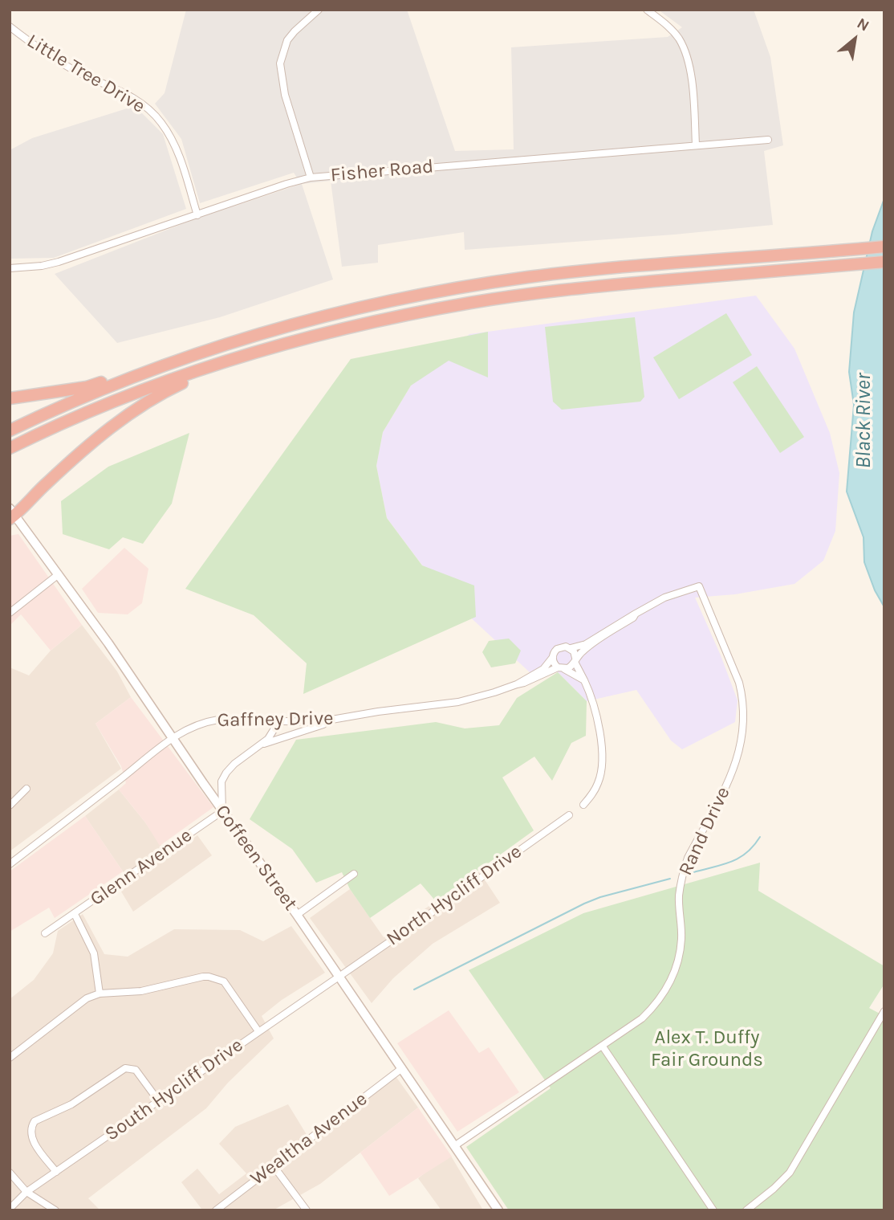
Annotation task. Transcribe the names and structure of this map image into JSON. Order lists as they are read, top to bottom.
{
  "streets": {
    "main road": ["Coffeen Street"],
    "street": [
      "Little Tree Drive",
      "Fisher Road",
      "Gaffney Drive",
      "Rand Drive",
      "Glenn Avenue",
      "North Hycliff Drive",
      "South Hycliff Drive",
      "Wealtha Avenue"
    ]
  },
  "crossings": [
    ["Little Tree Drive", "Fisher Road"],
    ["Gaffney Drive", "Coffeen Street"],
    ["Rand Drive", "Coffeen Street"],
    ["Coffeen Street", "Glenn Avenue"],
    ["Coffeen Street", "North Hycliff Drive"],
    ["Coffeen Street", "South Hycliff Drive"],
    ["Coffeen Street", "Wealtha Avenue"],
    ["North Hycliff Drive", "South Hycliff Drive"]
  ],
  "water": ["Black River"],
  "parks": ["Alex T. Duffy Fair Grounds"],
  "north": "top right"
}
